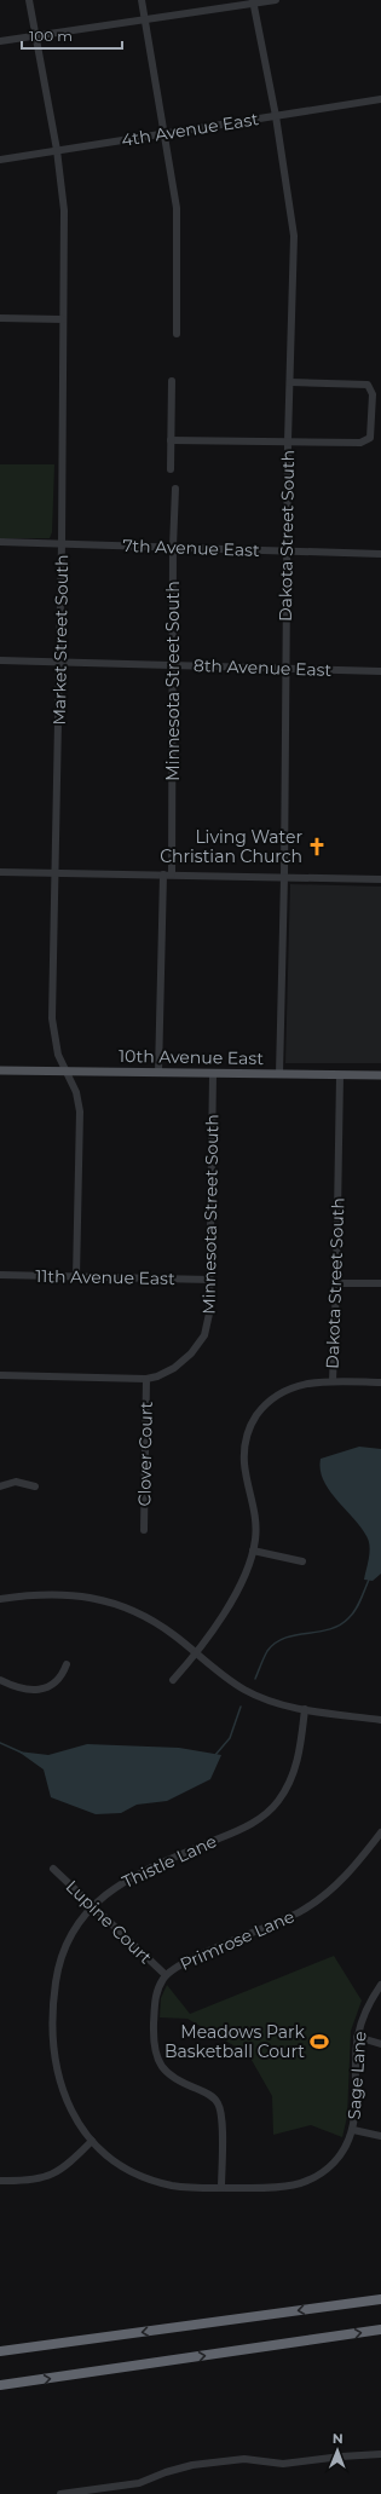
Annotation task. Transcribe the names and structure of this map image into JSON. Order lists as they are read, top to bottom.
{
  "streets": {
    "main road": ["10th Avenue East"],
    "street": [
      "4th Avenue East",
      "Dakota Street South",
      "7th Avenue East",
      "Market Street South",
      "8th Avenue East",
      "Minnesota Street South",
      "11th Avenue East",
      "Clover Court",
      "Thistle Lane",
      "Lupine Court",
      "Primrose Lane",
      "Sage Lane"
    ]
  },
  "crossings": [
    ["4th Avenue East", "Dakota Street South"],
    ["4th Avenue East", "Market Street South"],
    ["Dakota Street South", "7th Avenue East"],
    ["Dakota Street South", "8th Avenue East"],
    ["Dakota Street South", "10th Avenue East"],
    ["7th Avenue East", "Market Street South"],
    ["7th Avenue East", "Minnesota Street South"],
    ["Market Street South", "8th Avenue East"],
    ["Market Street South", "10th Avenue East"],
    ["Market Street South", "11th Avenue East"],
    ["8th Avenue East", "Minnesota Street South"],
    ["Minnesota Street South", "10th Avenue East"],
    ["Minnesota Street South", "11th Avenue East"],
    ["Minnesota Street South", "Clover Court"],
    ["Thistle Lane", "Lupine Court"],
    ["Thistle Lane", "Primrose Lane"],
    ["Thistle Lane", "Sage Lane"],
    ["Lupine Court", "Primrose Lane"],
    ["Primrose Lane", "Sage Lane"]
  ],
  "places": {
    "church": ["Living Water Christian Church"],
    "sports": ["Meadows Park Basketball Court"]
  },
  "scale_bar": "100 m",
  "north": "top"
}
